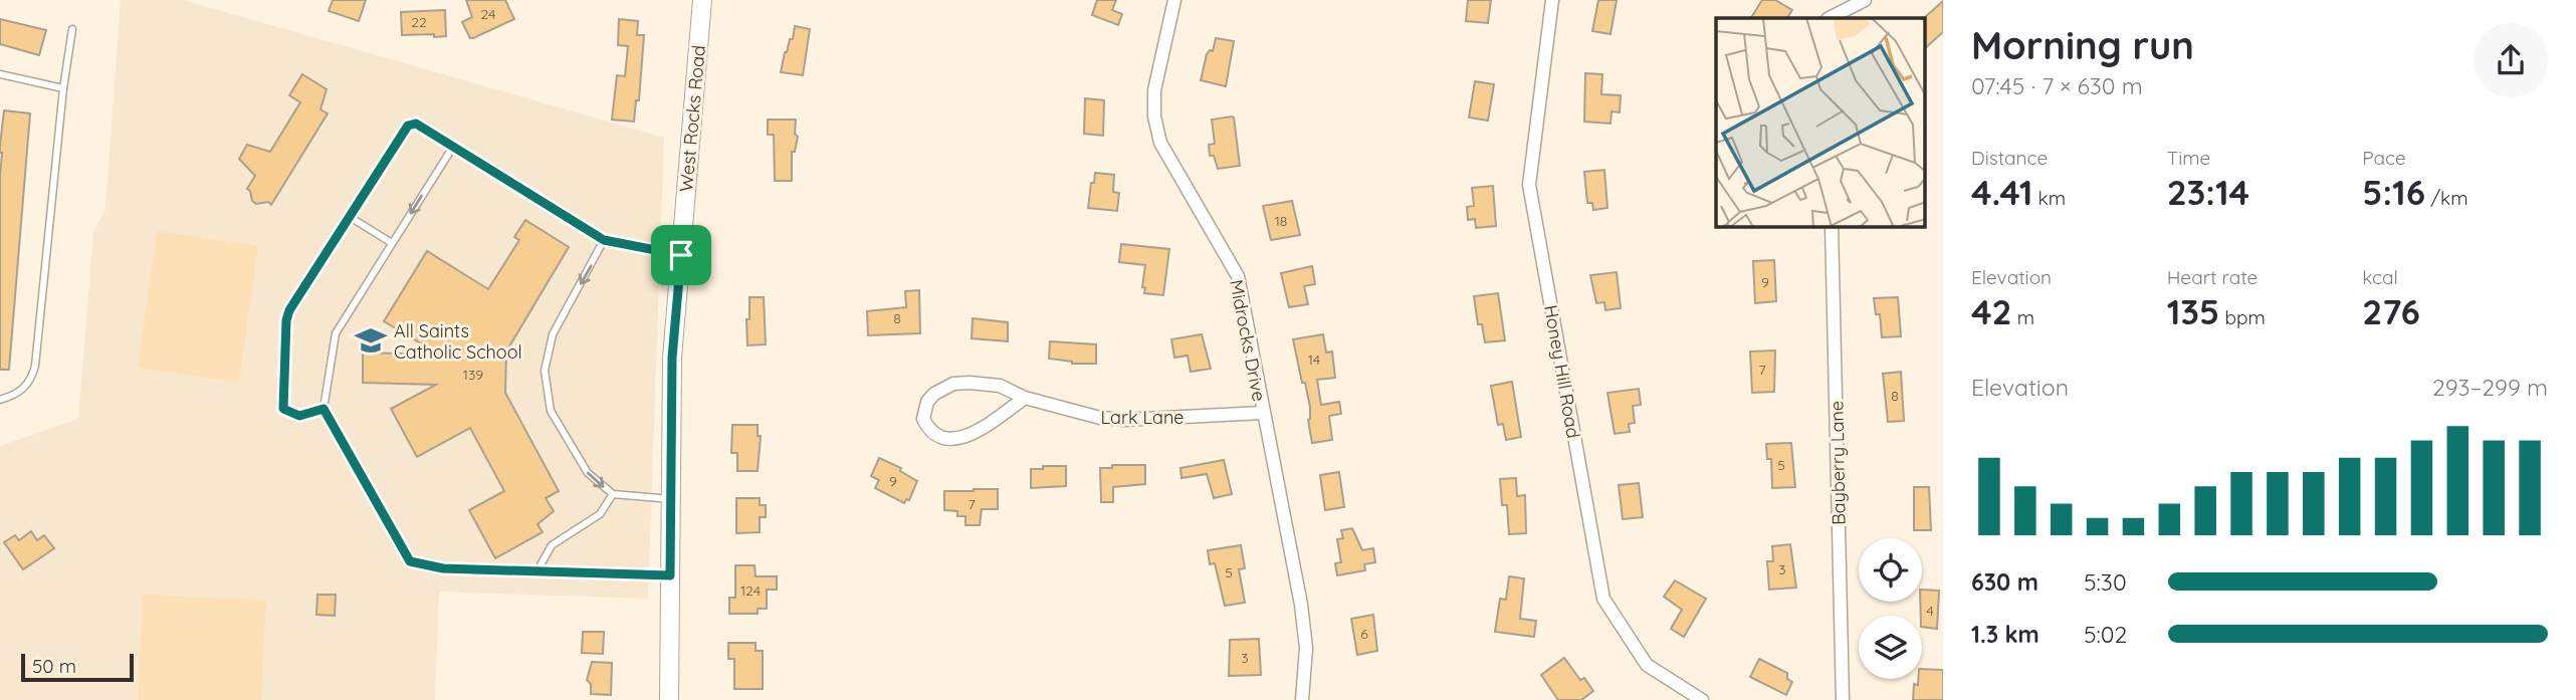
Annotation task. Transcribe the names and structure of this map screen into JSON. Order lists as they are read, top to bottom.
{
  "streets": {
    "main road": ["West Rocks Road"],
    "street": [
      "Midrocks Drive",
      "Honey Hill Road",
      "Lark Lane",
      "Bayberry Lane"
    ]
  },
  "crossings": [
    ["Midrocks Drive", "Lark Lane"]
  ],
  "places": {
    "school or university": ["All Saints Catholic School"]
  },
  "house_numbers": [
    "24",
    "22",
    "18",
    "9",
    "8",
    "14",
    "7",
    "139",
    "8",
    "5",
    "9",
    "7",
    "3",
    "5",
    "124",
    "4",
    "6",
    "3"
  ],
  "scale_bar": "50 m",
  "page": {
    "heading": ["Morning run", "07:45 · 7 × 630 m"],
    "stats": [
      ["Distance", "4.41 km"],
      ["Time", "23:14"],
      ["Pace", "5:16 /km"],
      ["Elevation", "42 m"],
      ["Heart rate", "135 bpm"],
      ["kcal", "276"]
    ],
    "chart": ["Elevation", "293–299 m"],
    "list": [
      {
        "name": "630 m",
        "note": "5:30"
      },
      {
        "name": "1.3 km",
        "note": "5:02"
      }
    ],
    "scale": "50 m"
  }
}
